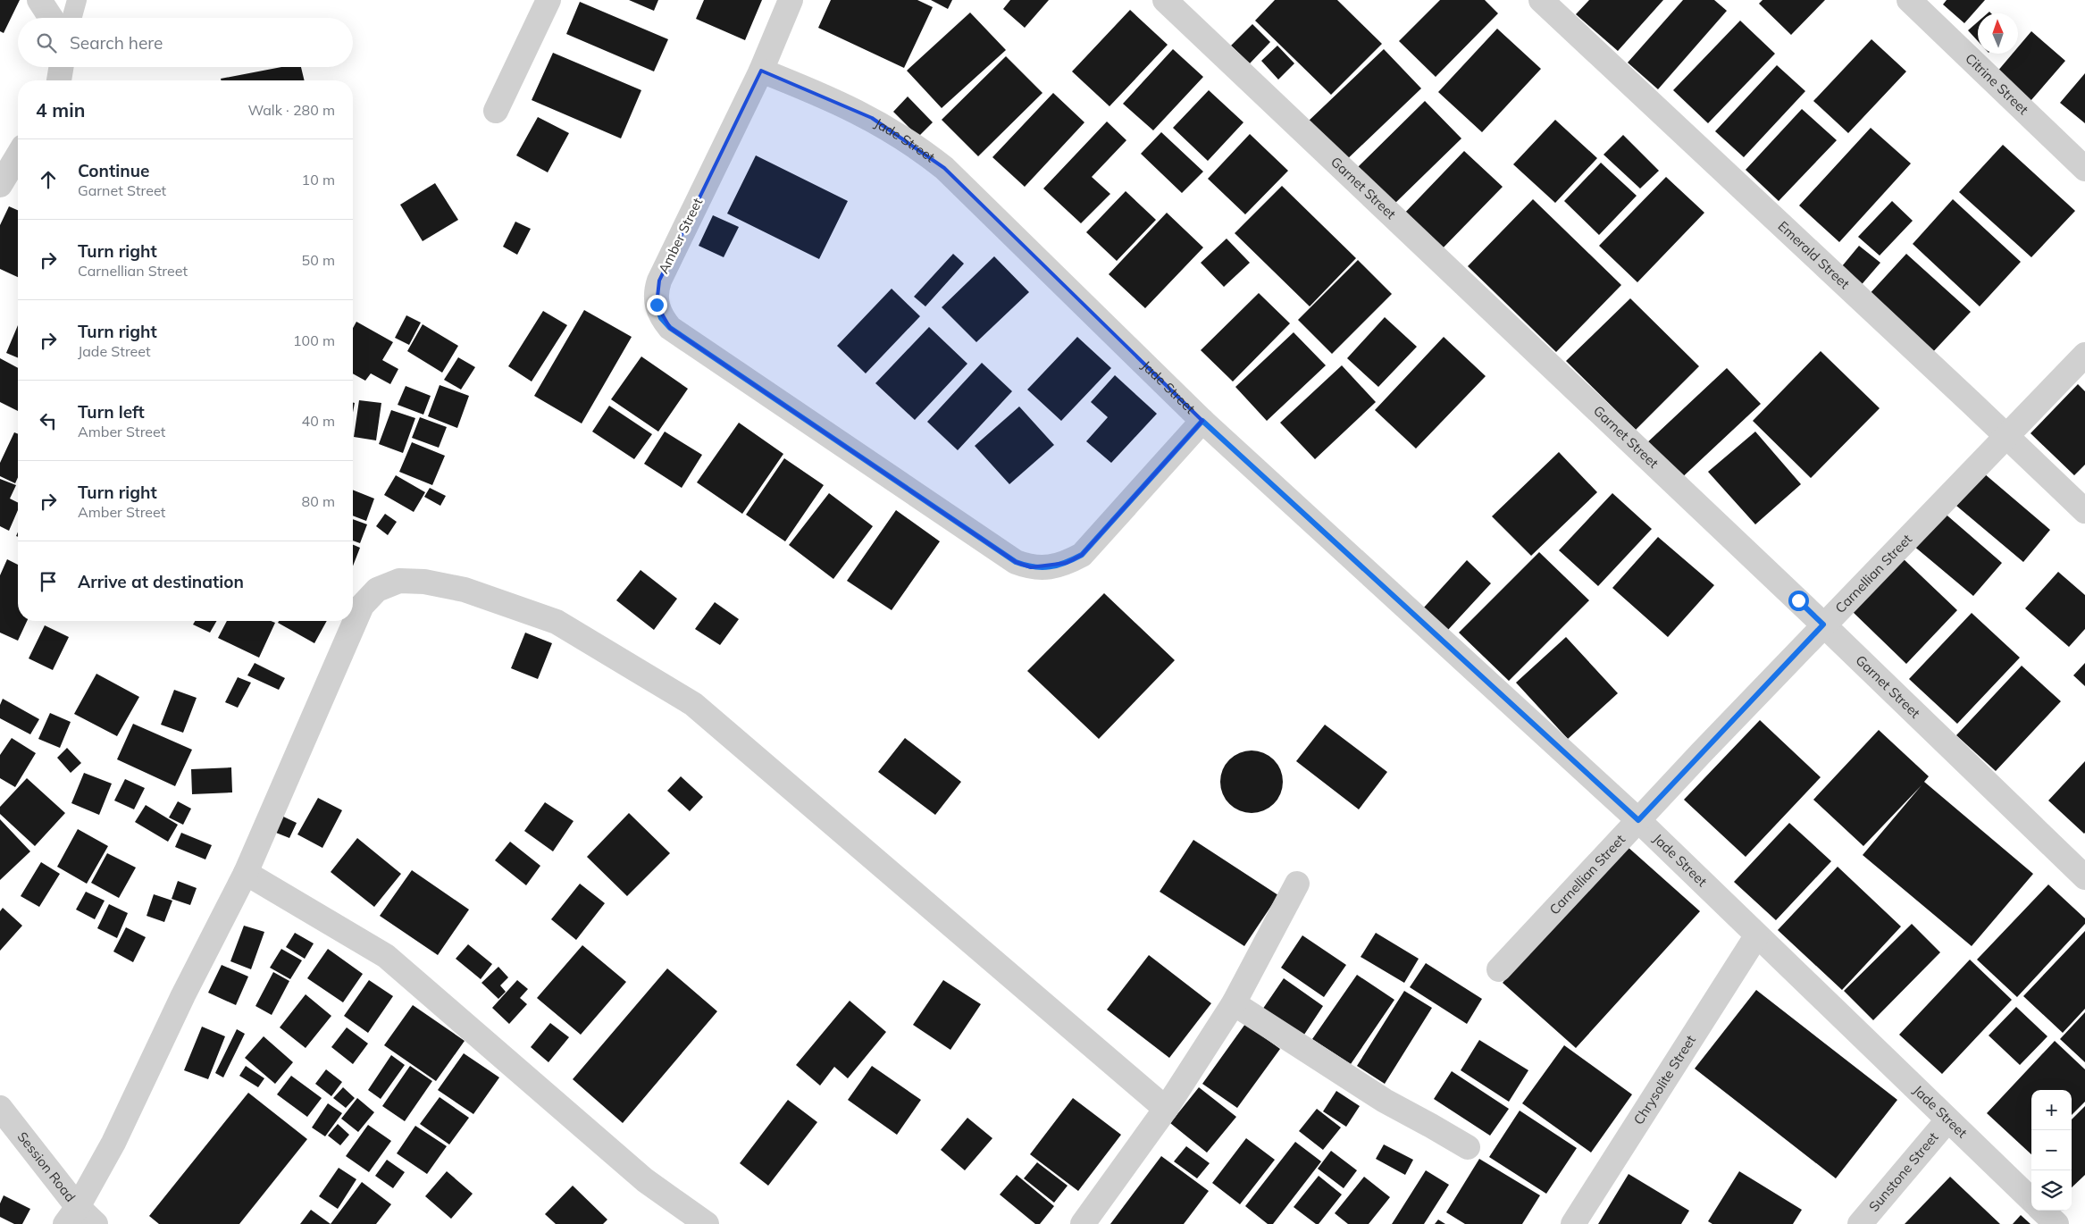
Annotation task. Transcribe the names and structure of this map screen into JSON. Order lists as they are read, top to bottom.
{
  "streets": {
    "street": [
      "Citrine Street",
      "Jade Street",
      "Garnet Street",
      "Amber Street",
      "Emerald Street",
      "Carnellian Street",
      "Chrysolite Street",
      "Session Road",
      "Sunstone Street"
    ]
  },
  "crossings": [
    ["Jade Street", "Amber Street"],
    ["Jade Street", "Carnellian Street"],
    ["Jade Street", "Chrysolite Street"],
    ["Jade Street", "Sunstone Street"],
    ["Garnet Street", "Carnellian Street"],
    ["Emerald Street", "Carnellian Street"]
  ],
  "north": "top",
  "page": {
    "search": "Search here",
    "heading": ["4 min", "Walk · 280 m"],
    "list": [
      ["Continue", "Garnet Street", "10 m"],
      ["Turn right", "Carnellian Street", "50 m"],
      ["Turn right", "Jade Street", "100 m"],
      ["Turn left", "Amber Street", "40 m"],
      ["Turn right", "Amber Street", "80 m"],
      "Arrive at destination"
    ],
    "map_buttons": ["+", "−"]
  }
}
